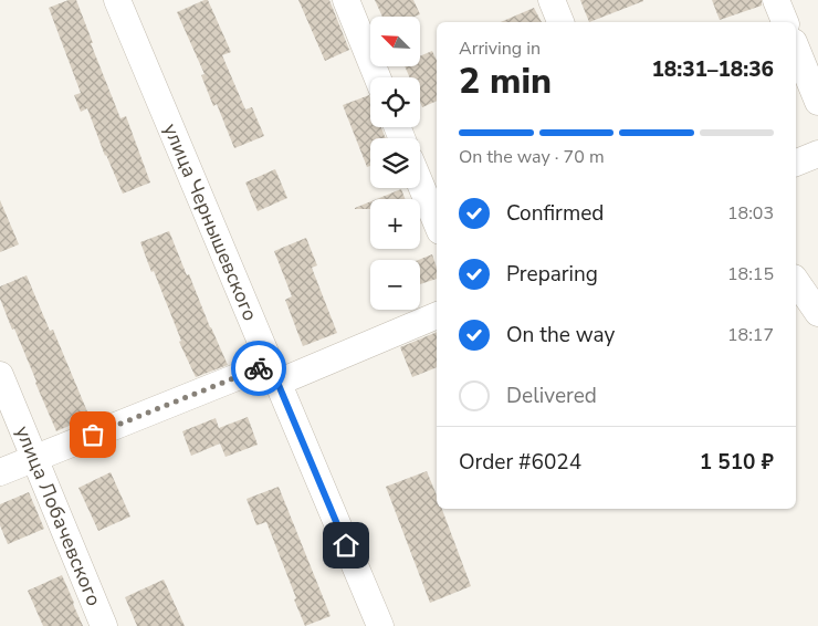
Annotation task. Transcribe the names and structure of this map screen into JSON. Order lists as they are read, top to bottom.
{
  "streets": {
    "street": ["улица Чернышевского", "улица Лобачевского"]
  },
  "north": "top left",
  "page": {
    "map_buttons": ["+", "−"],
    "heading": ["2 min", "Arriving in", "18:31–18:36"],
    "panel": ["Order #6024", "1 510 ₽"],
    "bar": "On the way · 70 m",
    "list": [
      ["Confirmed", "18:03"],
      ["Preparing", "18:15"],
      ["On the way", "18:17"],
      "Delivered"
    ]
  }
}
